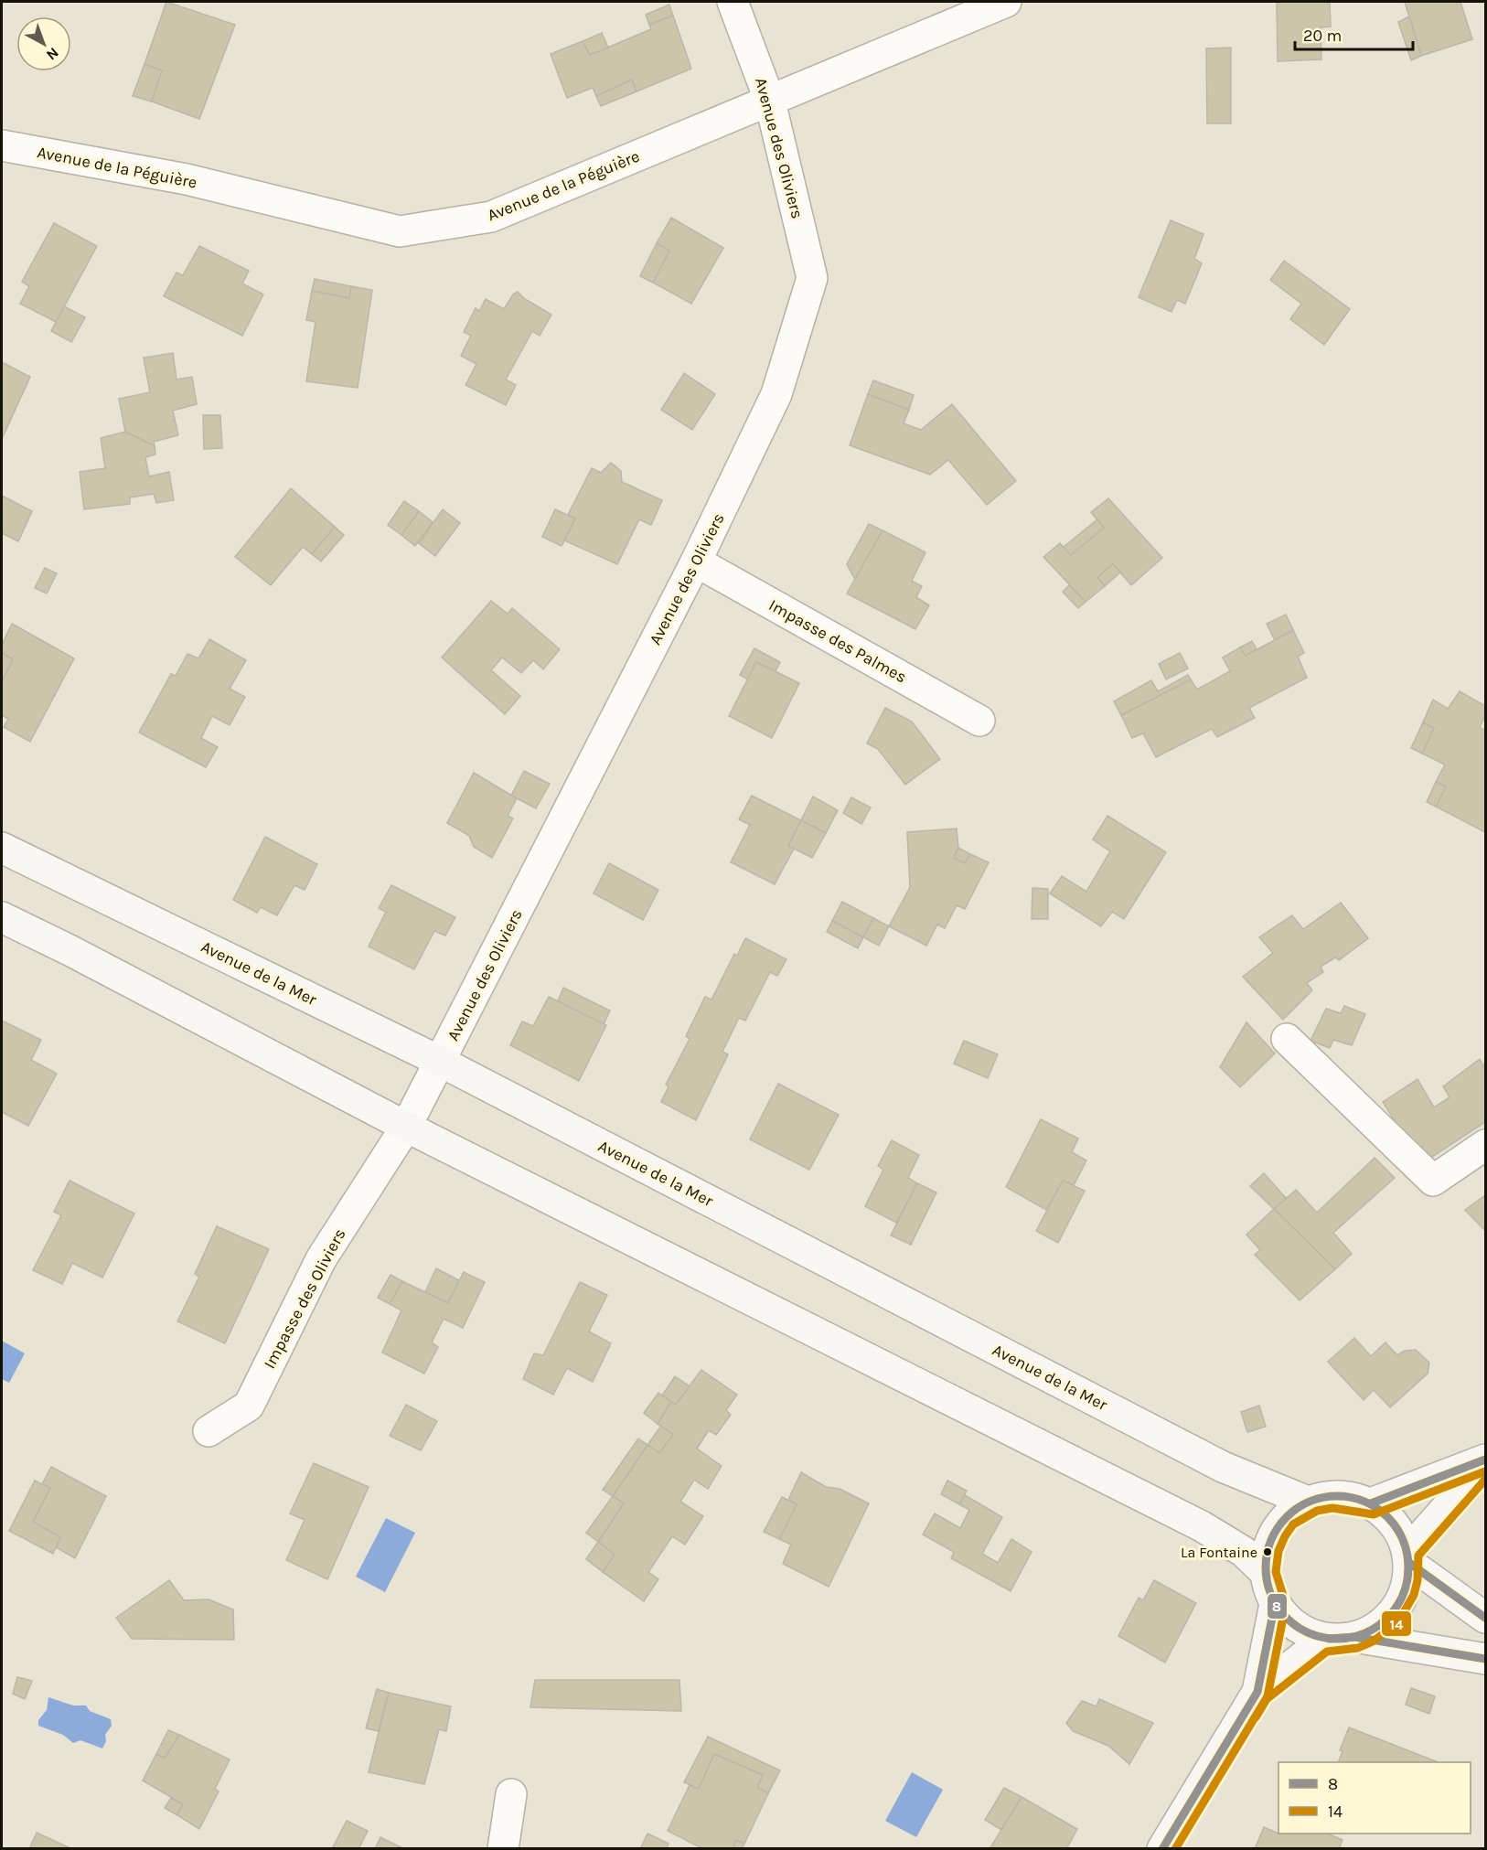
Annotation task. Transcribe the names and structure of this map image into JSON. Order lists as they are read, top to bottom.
{
  "streets": {
    "street": [
      "Avenue des Oliviers",
      "Avenue de la Péguière",
      "Impasse des Palmes",
      "Avenue de la Mer",
      "Impasse des Oliviers"
    ]
  },
  "crossings": [
    ["Avenue des Oliviers", "Avenue de la Péguière"],
    ["Avenue des Oliviers", "Impasse des Palmes"],
    ["Avenue des Oliviers", "Avenue de la Mer"],
    ["Avenue des Oliviers", "Impasse des Oliviers"]
  ],
  "places": ["La Fontaine"],
  "lines": ["transit line 8", "transit line 14"],
  "legend": ["8", "14"],
  "scale_bar": "20 m",
  "north": "bottom right"
}
